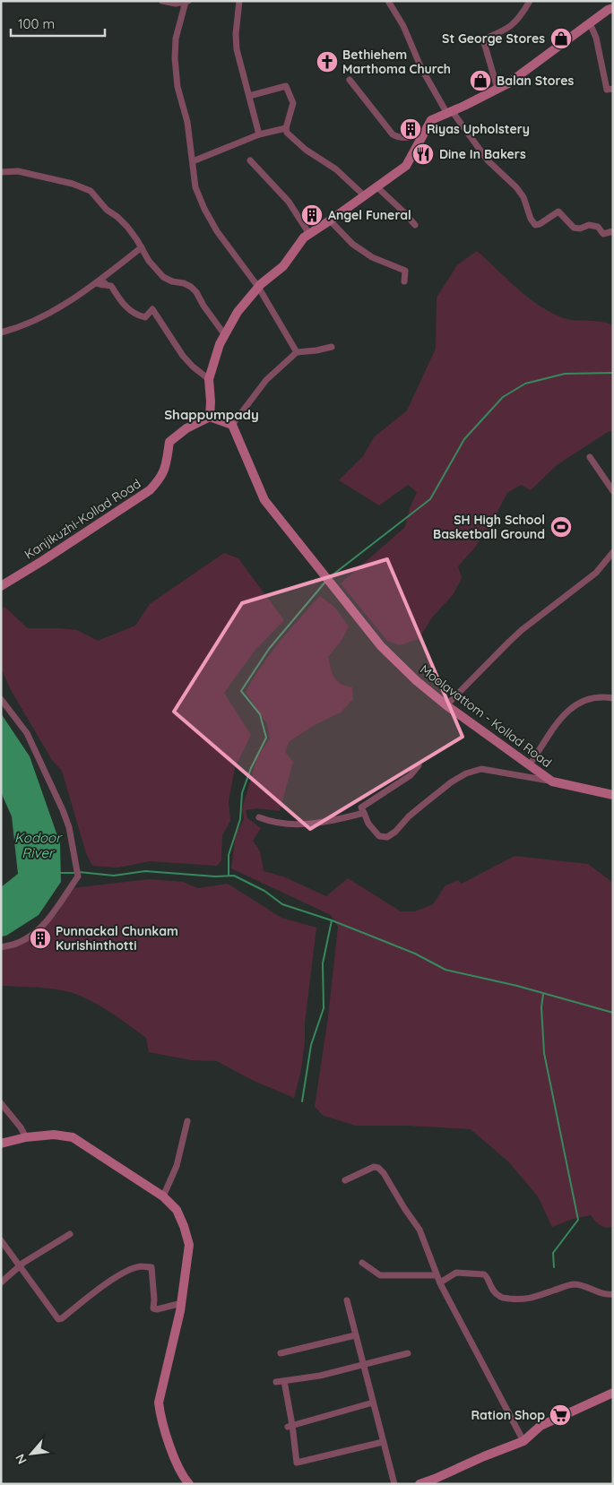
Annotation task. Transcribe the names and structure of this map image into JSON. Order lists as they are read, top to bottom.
{
  "streets": {
    "main road": ["Kanjikuzhi-Kollad Road", "Moolavattom - Kollad Road"]
  },
  "districts": ["Shappumpady"],
  "water": ["Kodoor River"],
  "places": {
    "shop": ["St George Stores", "Balan Stores"],
    "church": ["Bethiehem Marthoma Church"],
    "building": ["Riyas Upholstery", "Angel Funeral", "Punnackal Chunkam Kurishinthotti"],
    "restaurant": ["Dine In Bakers"],
    "sports": ["SH High School Basketball Ground"],
    "supermarket": ["Ration Shop"]
  },
  "scale_bar": "100 m",
  "north": "bottom left"
}
